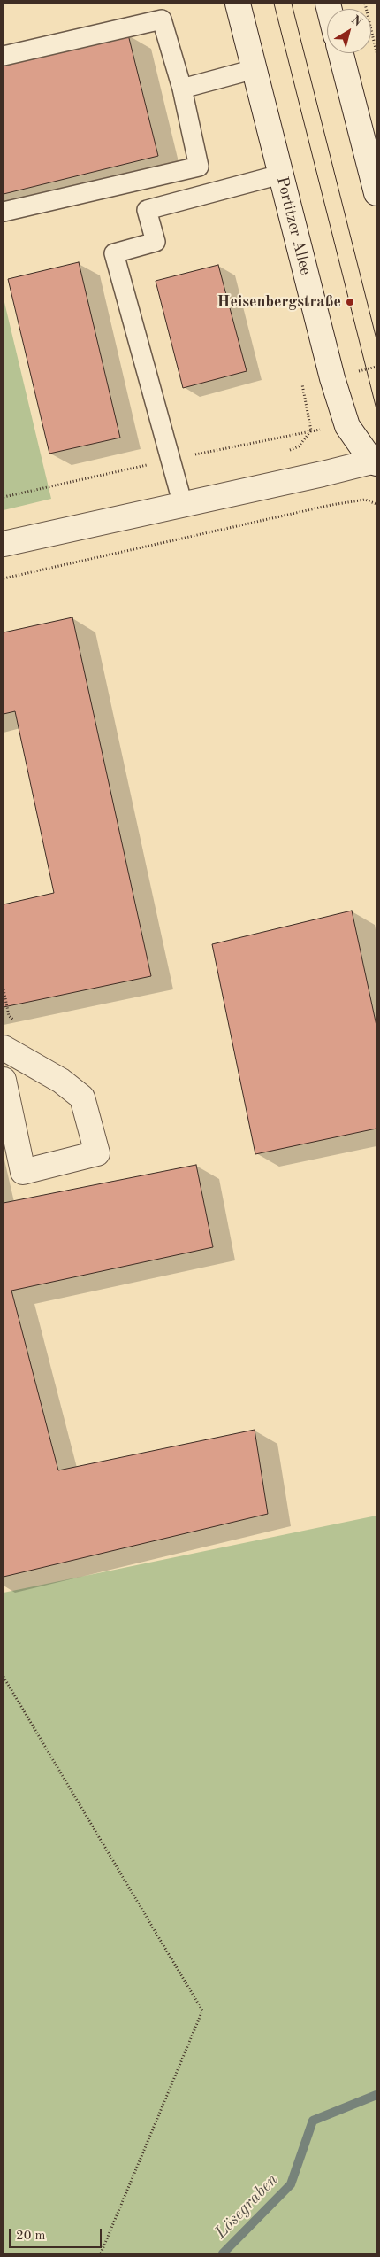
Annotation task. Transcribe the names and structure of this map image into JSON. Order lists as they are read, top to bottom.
{
  "streets": {
    "street": ["Portitzer Allee"]
  },
  "water": ["Lösegraben"],
  "places": ["Heisenbergstraße"],
  "scale_bar": "20 m",
  "north": "top right"
}
